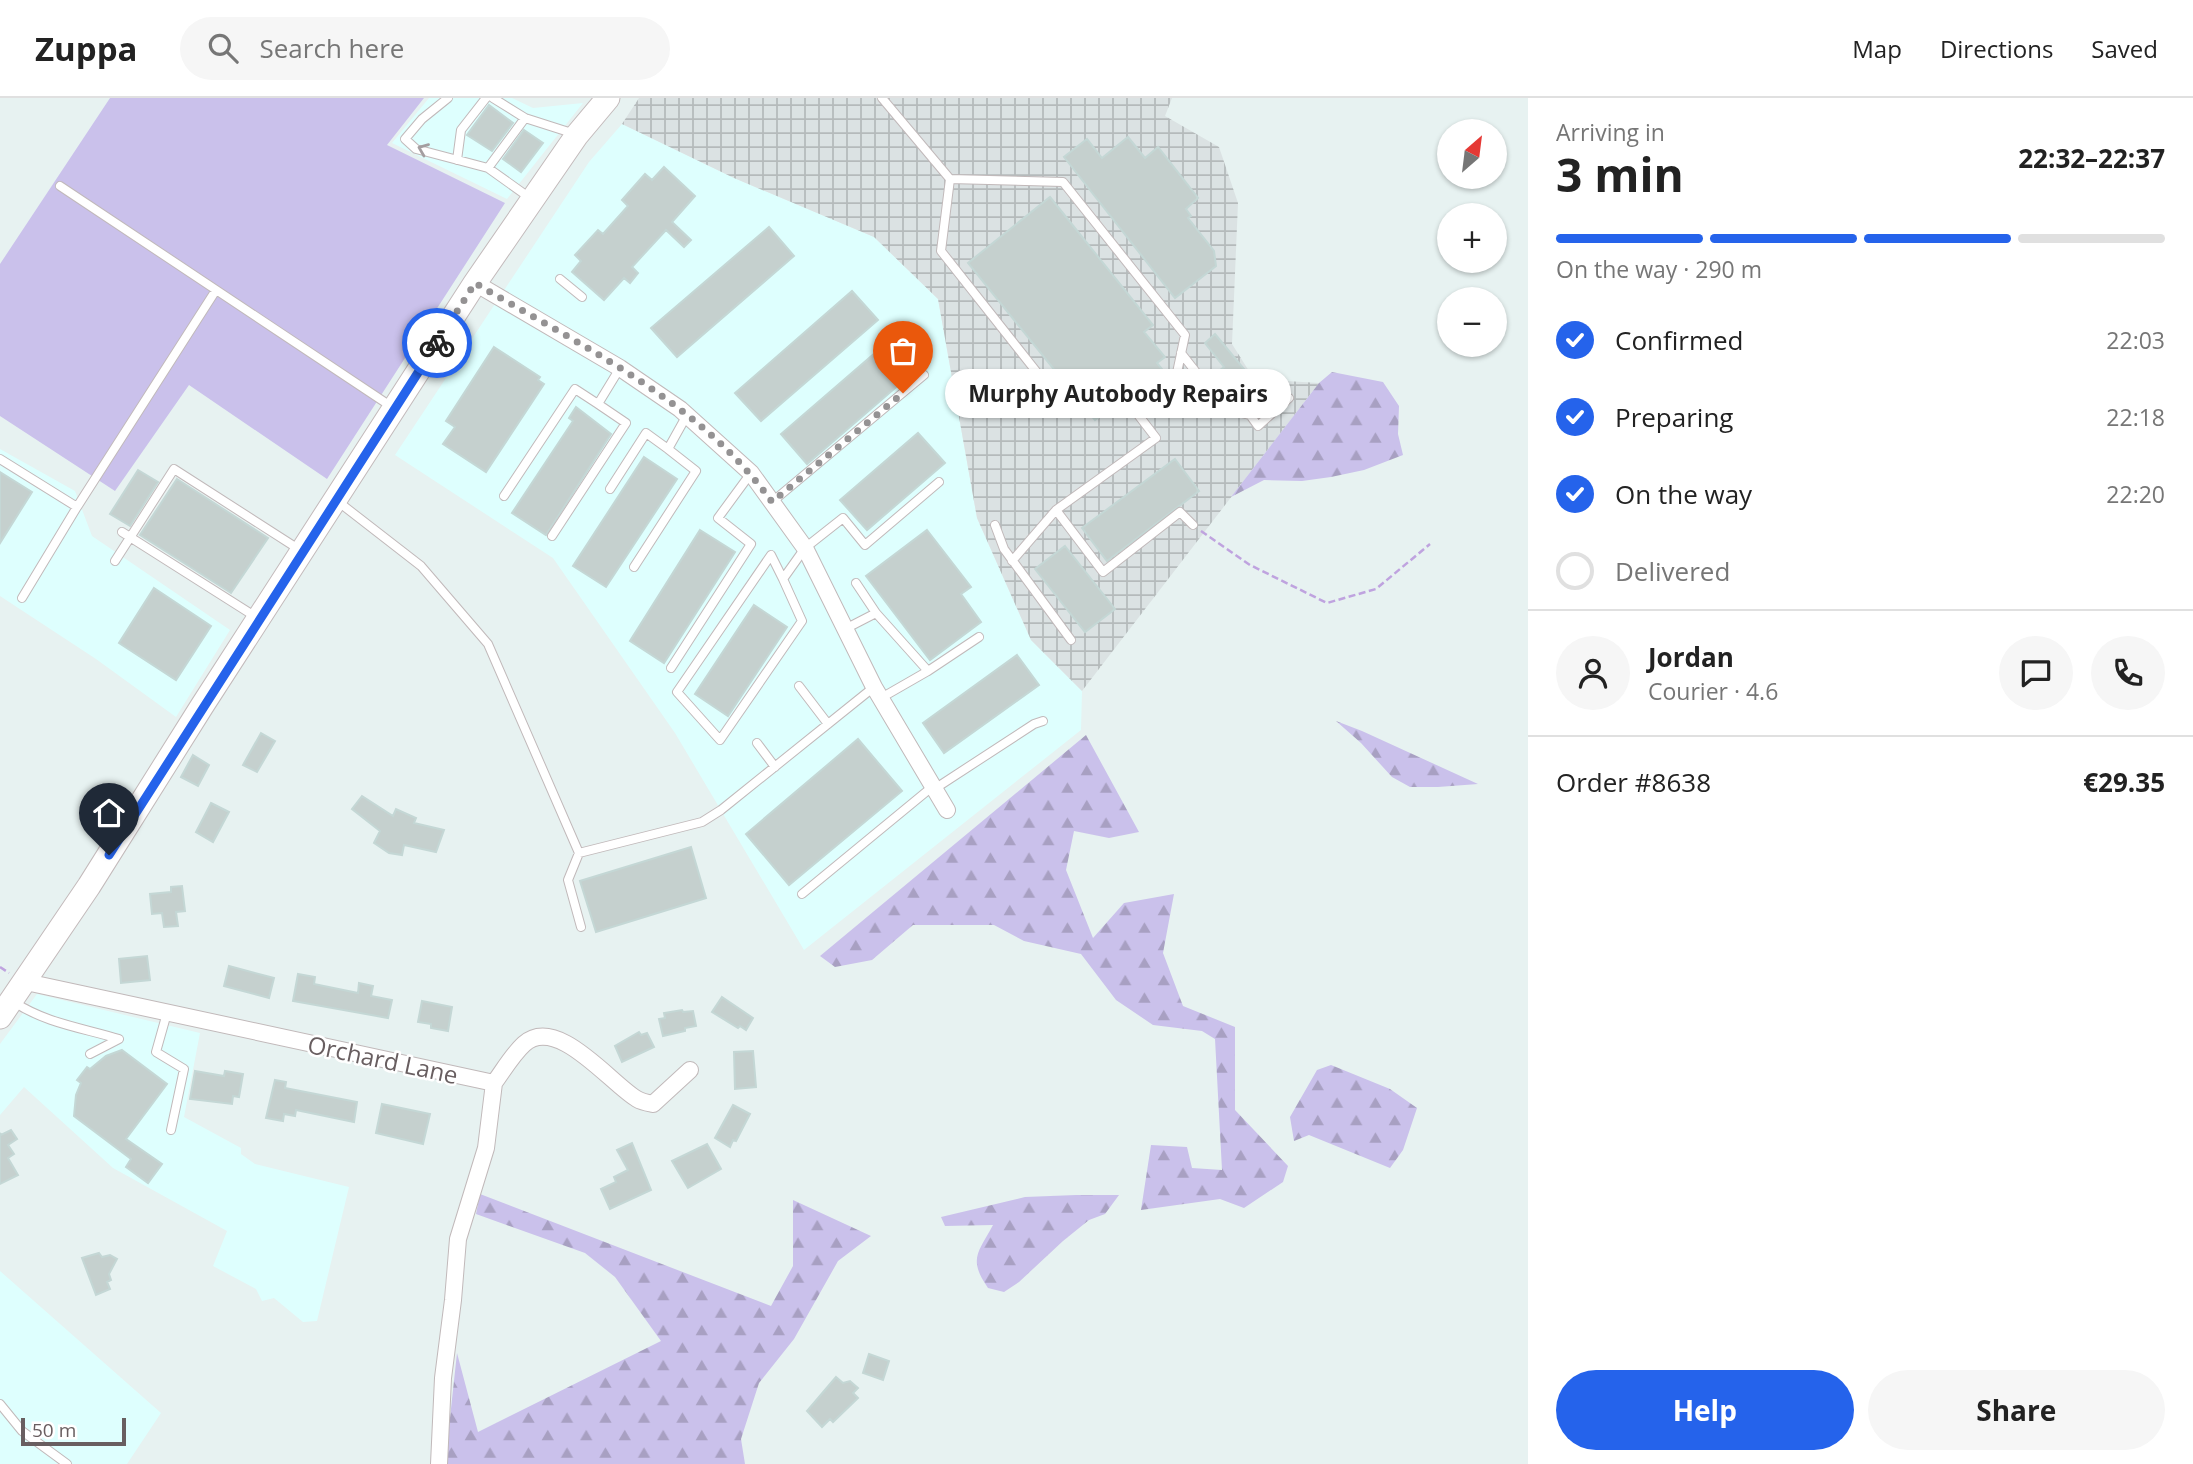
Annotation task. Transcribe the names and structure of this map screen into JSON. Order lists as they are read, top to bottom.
{
  "streets": {
    "street": ["Orchard Lane"]
  },
  "places": ["Murphy Autobody Repairs"],
  "scale_bar": "50 m",
  "north": "top right",
  "page": {
    "header": "Zuppa",
    "search": "Search here",
    "nav": ["Map", "Directions", "Saved"],
    "heading": ["3 min", "Arriving in", "22:32–22:37"],
    "panel": [
      "Jordan",
      "Courier · 4.6",
      "Order #8638",
      "€29.35"
    ],
    "map_buttons": ["+", "−"],
    "bar": "On the way · 290 m",
    "list": [
      ["Confirmed", "22:03"],
      ["Preparing", "22:18"],
      ["On the way", "22:20"],
      "Delivered"
    ],
    "bubble": "Murphy Autobody Repairs",
    "buttons": ["Help", "Share"],
    "scale": "50 m"
  }
}
